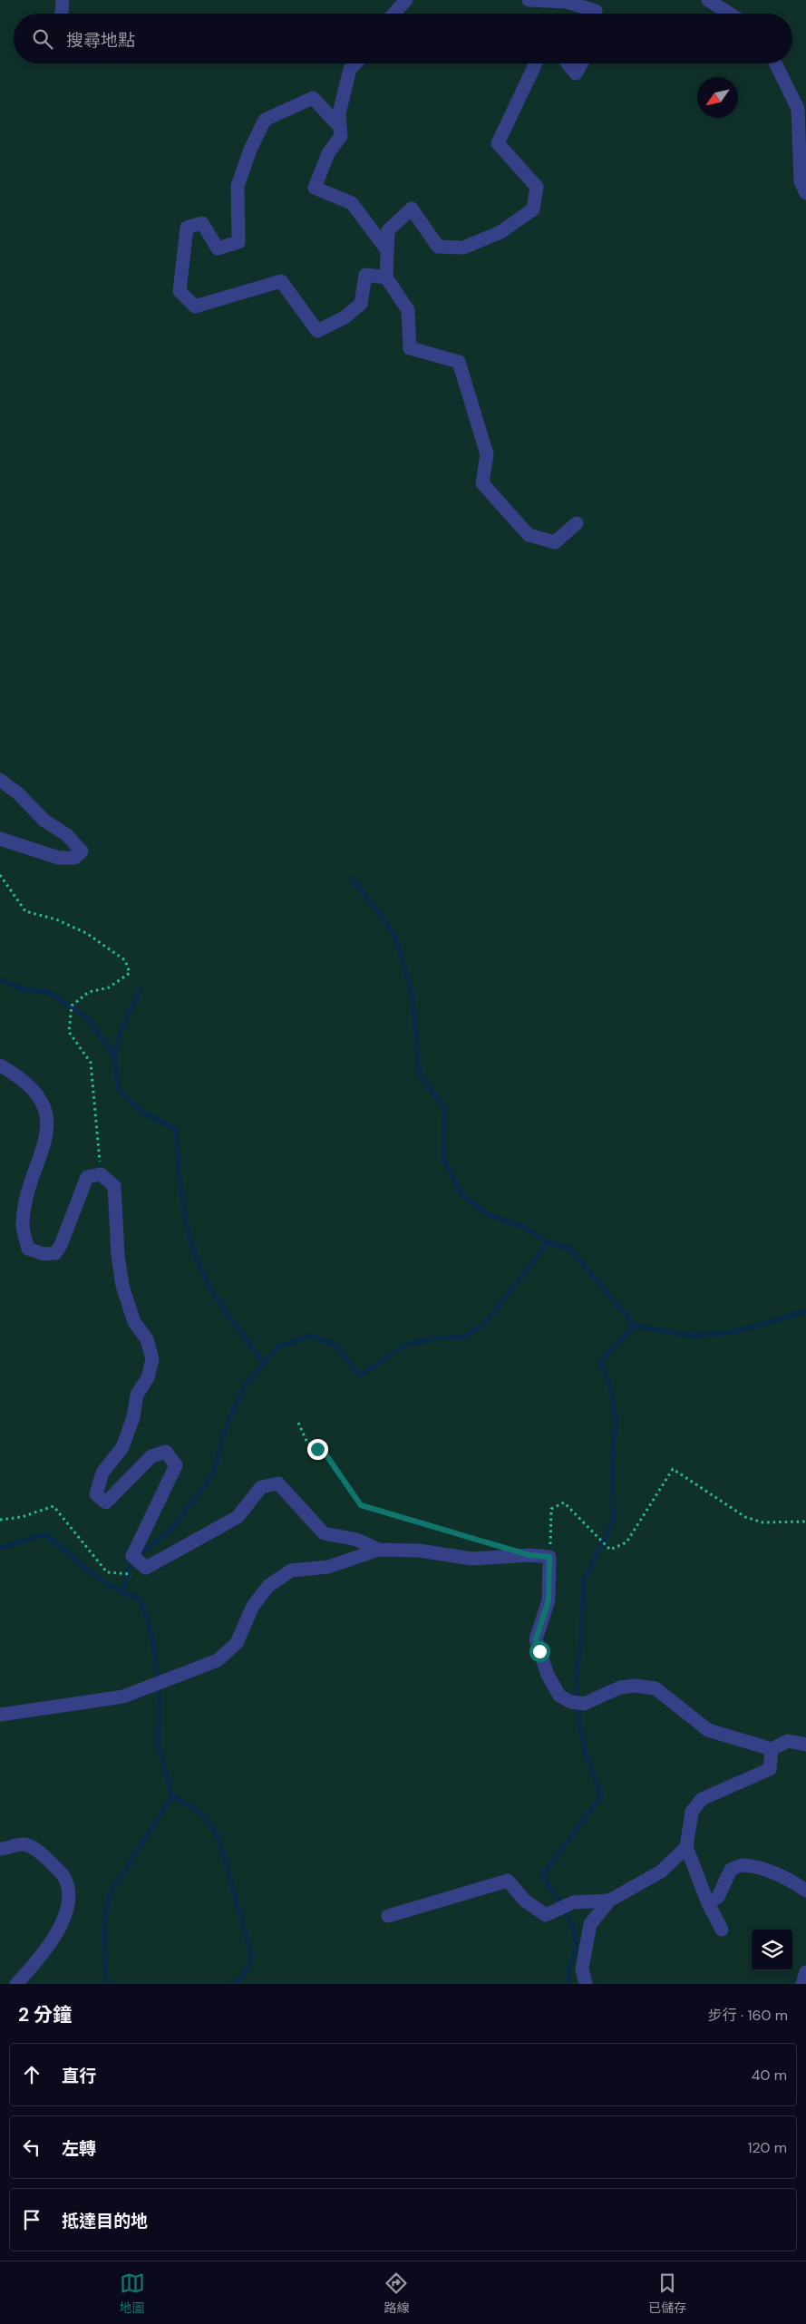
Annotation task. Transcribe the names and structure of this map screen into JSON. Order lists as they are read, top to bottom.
{
  "north": "bottom left",
  "page": {
    "search": "搜尋地點",
    "heading": ["2 分鐘", "步行 · 160 m"],
    "list": [
      ["直行", "40 m"],
      ["左轉", "120 m"],
      "抵達目的地"
    ],
    "nav": ["地圖", "路線", "已儲存"]
  }
}
